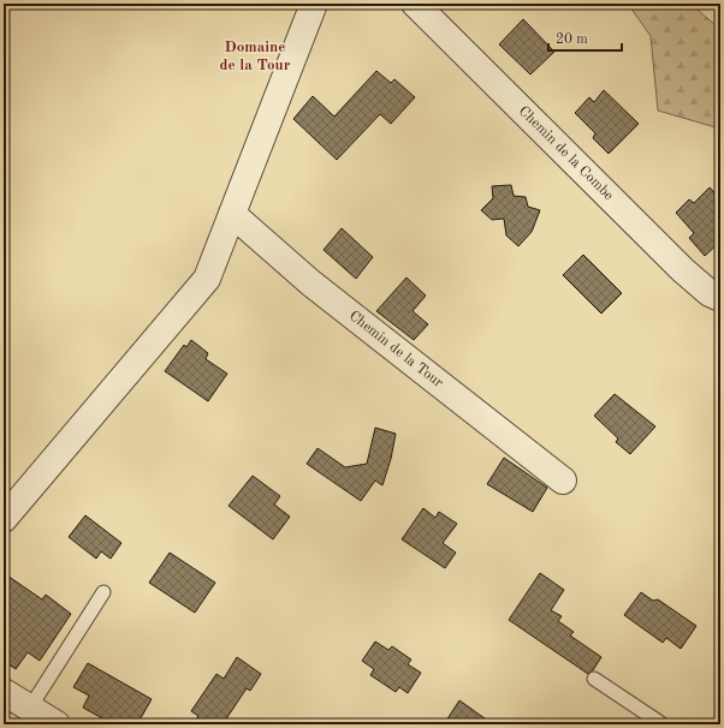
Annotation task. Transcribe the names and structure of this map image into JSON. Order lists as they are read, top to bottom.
{
  "streets": {
    "street": ["Chemin de la Combe", "Chemin de la Tour"]
  },
  "districts": ["Domaine de la Tour"],
  "scale_bar": "20 m"
}
